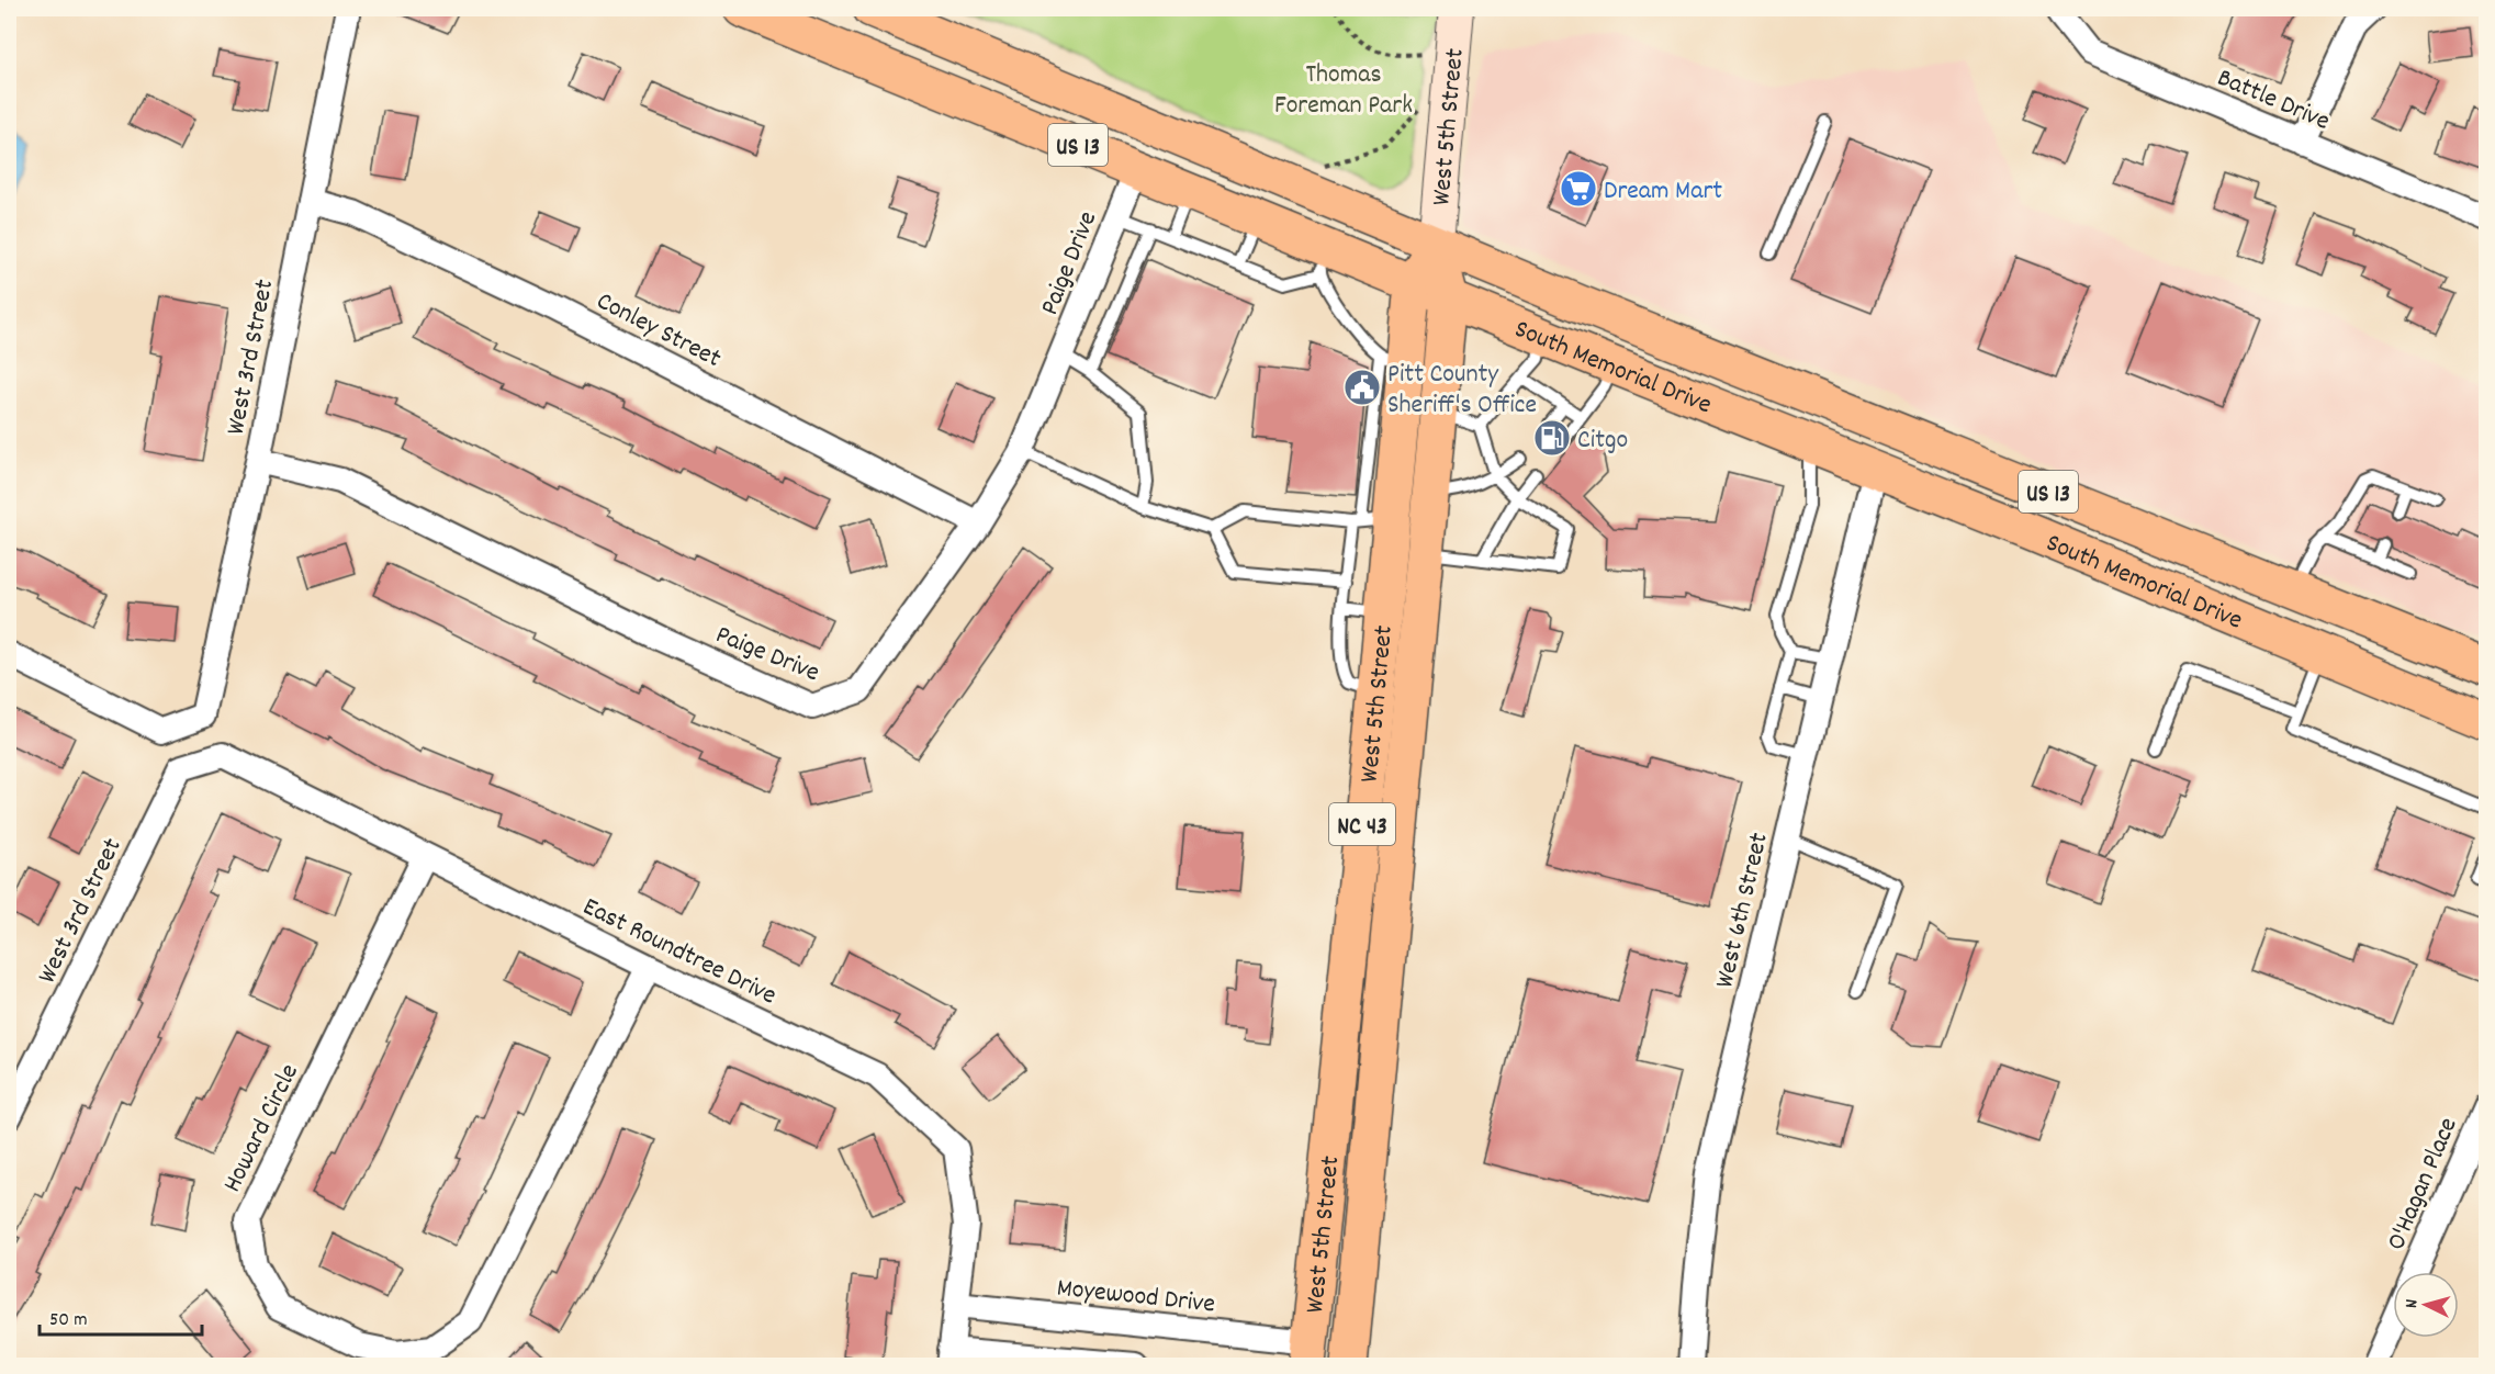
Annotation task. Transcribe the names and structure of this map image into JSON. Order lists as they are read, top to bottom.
{
  "streets": {
    "main road": [
      "West 5th Street",
      "US 13",
      "South Memorial Drive",
      "NC 43"
    ],
    "street": [
      "Battle Drive",
      "Paige Drive",
      "Conley Street",
      "West 3rd Street",
      "West 6th Street",
      "East Roundtree Drive",
      "Howard Circle",
      "O'Hagan Place",
      "Moyewood Drive"
    ]
  },
  "crossings": [
    ["West 5th Street", "South Memorial Drive"],
    ["West 5th Street", "Moyewood Drive"],
    ["Paige Drive", "Conley Street"],
    ["Paige Drive", "West 3rd Street"],
    ["Paige Drive", "South Memorial Drive"],
    ["Conley Street", "West 3rd Street"],
    ["West 3rd Street", "East Roundtree Drive"],
    ["South Memorial Drive", "West 6th Street"],
    ["East Roundtree Drive", "Howard Circle"],
    ["East Roundtree Drive", "Moyewood Drive"]
  ],
  "parks": ["Thomas Foreman Park"],
  "places": {
    "supermarket": ["Dream Mart"],
    "public building": ["Pitt County Sheriff's Office"],
    "fuel station": ["Citgo"]
  },
  "scale_bar": "50 m",
  "north": "left"
}
